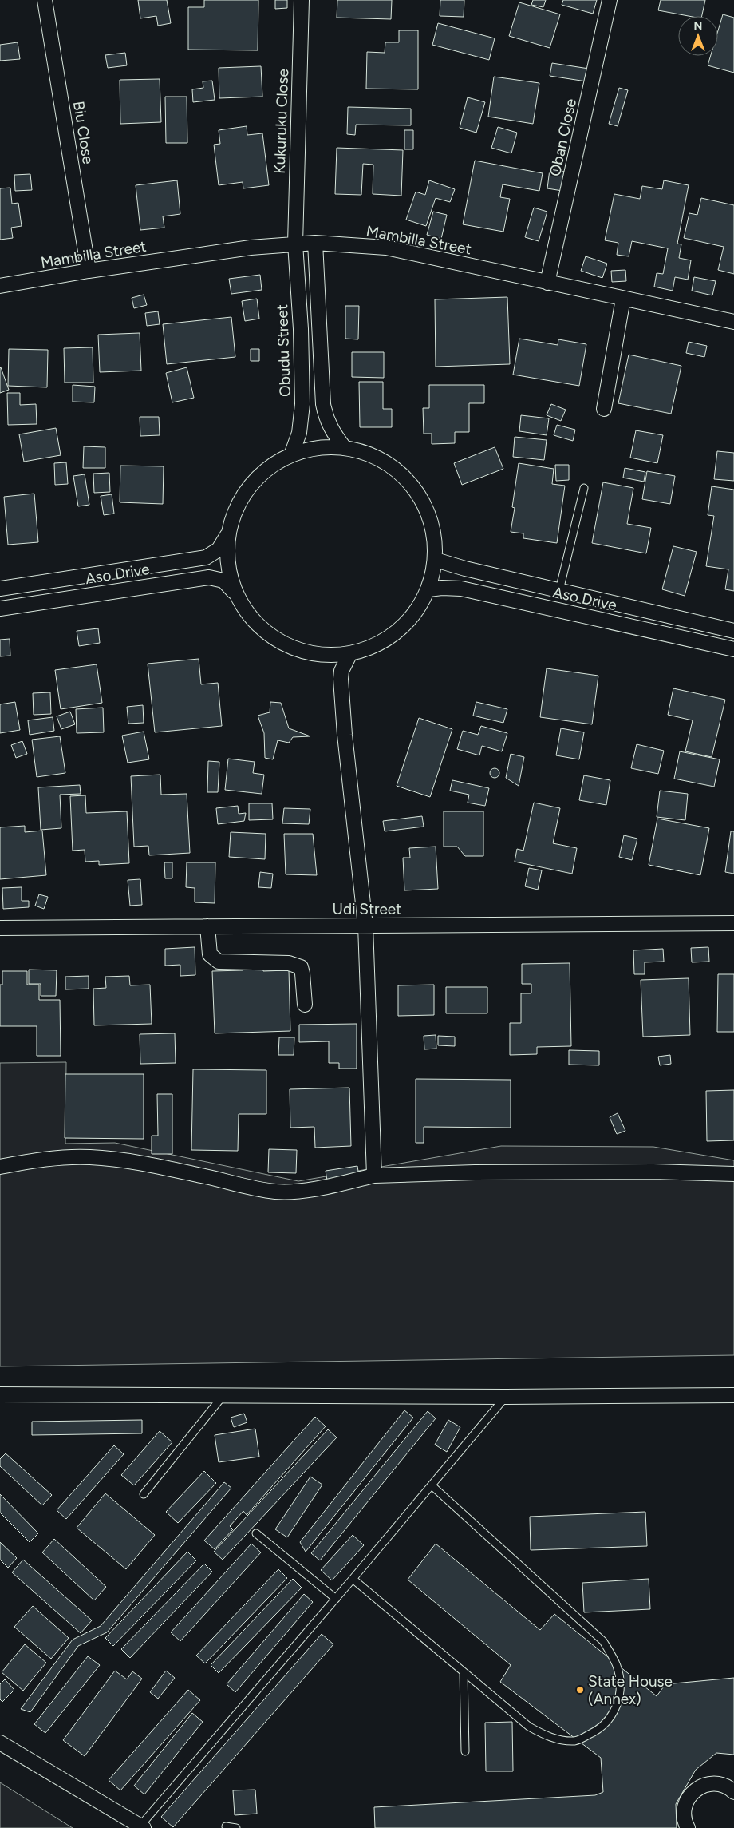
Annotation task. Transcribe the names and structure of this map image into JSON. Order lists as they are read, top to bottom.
{
  "streets": {
    "street": [
      "Kukuruku Close",
      "Biu Close",
      "Oban Close",
      "Mambilla Street",
      "Obudu Street",
      "Aso Drive",
      "Udi Street"
    ]
  },
  "crossings": [
    ["Kukuruku Close", "Mambilla Street"],
    ["Kukuruku Close", "Obudu Street"],
    ["Biu Close", "Mambilla Street"],
    ["Oban Close", "Mambilla Street"],
    ["Mambilla Street", "Obudu Street"]
  ],
  "places": ["State House (Annex)"],
  "north": "top"
}
